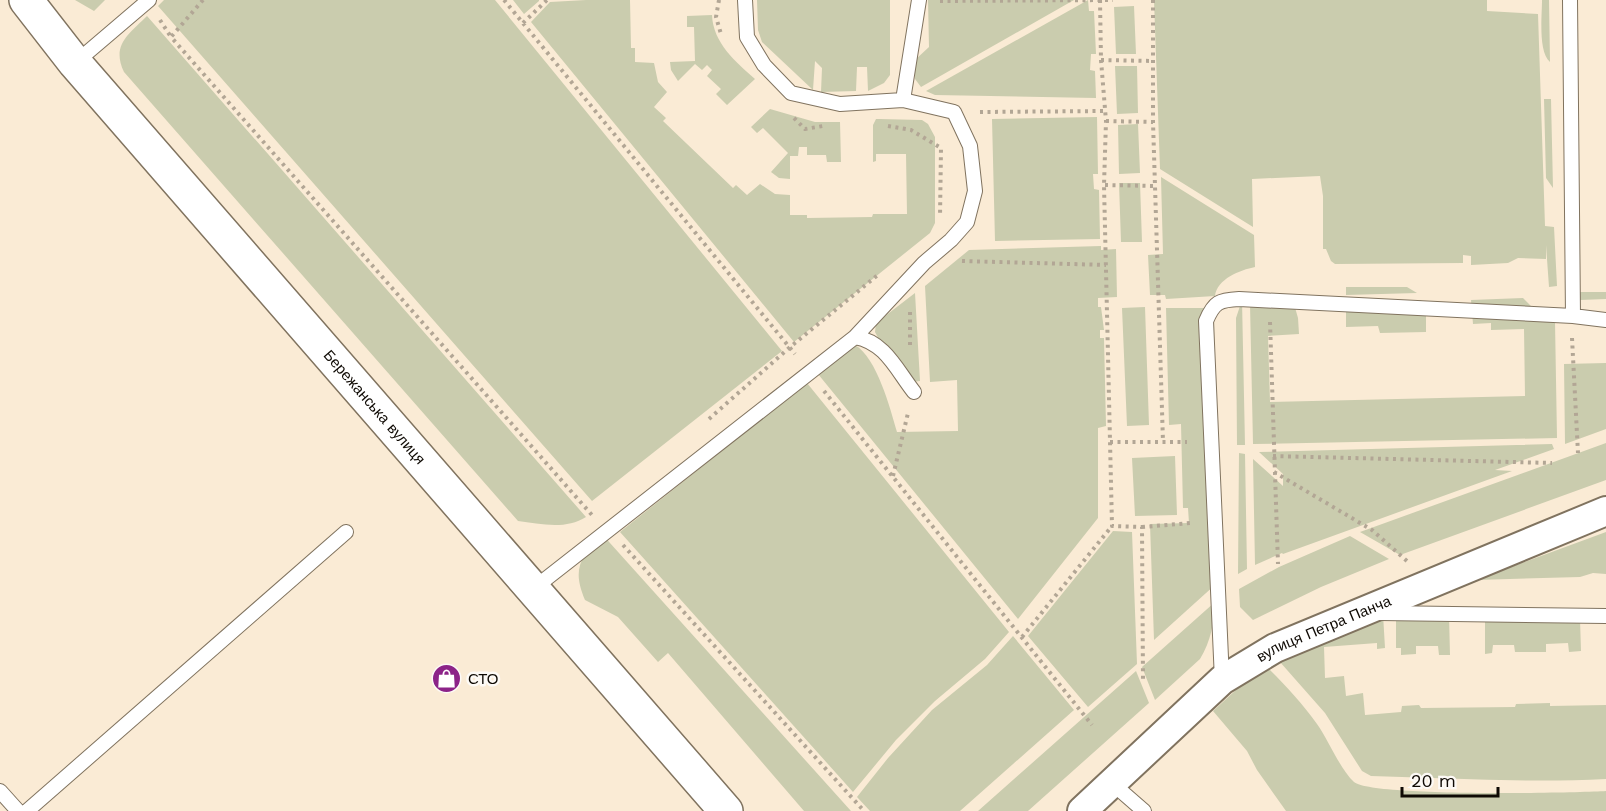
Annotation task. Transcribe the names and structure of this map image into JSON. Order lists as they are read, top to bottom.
{
  "streets": {
    "street": ["Бережанська вулиця", "вулиця Петра Панча"]
  },
  "places": {
    "shop": ["СТО"]
  },
  "scale_bar": "20 m"
}
